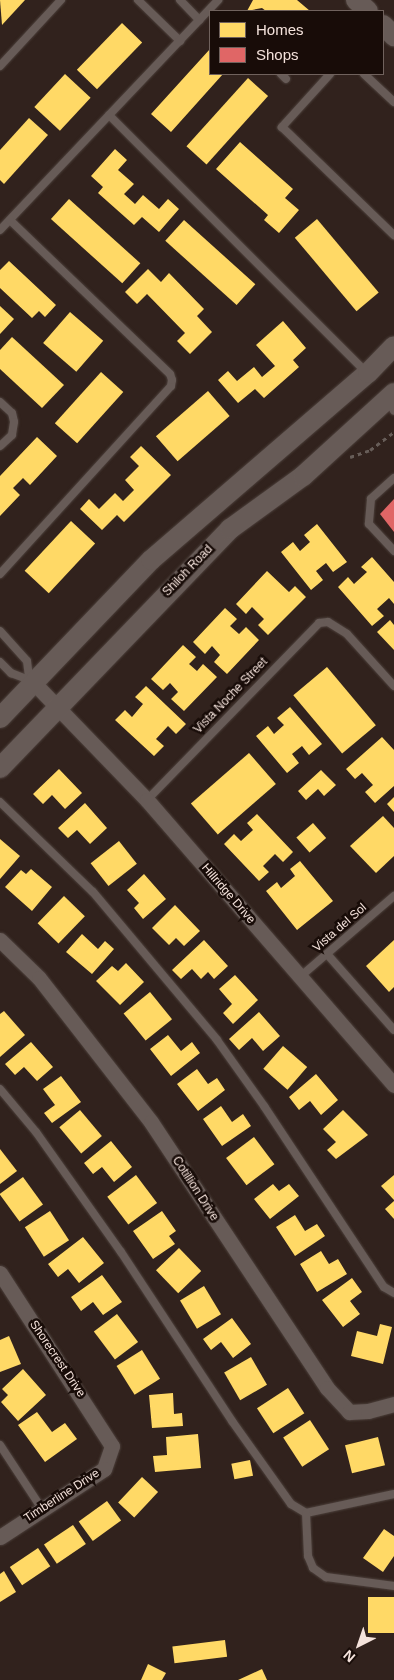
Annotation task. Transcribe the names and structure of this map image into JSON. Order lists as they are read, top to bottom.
{
  "streets": {
    "main road": ["Shiloh Road"],
    "street": [
      "Hillridge Drive",
      "Cotillion Drive",
      "Shorecrest Drive",
      "Timberline Drive"
    ],
    "lane": ["Vista Noche Street", "Vista del Sol"]
  },
  "crossings": [
    ["Shiloh Road", "Hillridge Drive"],
    ["Vista Noche Street", "Hillridge Drive"],
    ["Hillridge Drive", "Vista del Sol"],
    ["Shorecrest Drive", "Timberline Drive"]
  ],
  "legend": ["Homes", "Shops"],
  "north": "bottom left"
}
